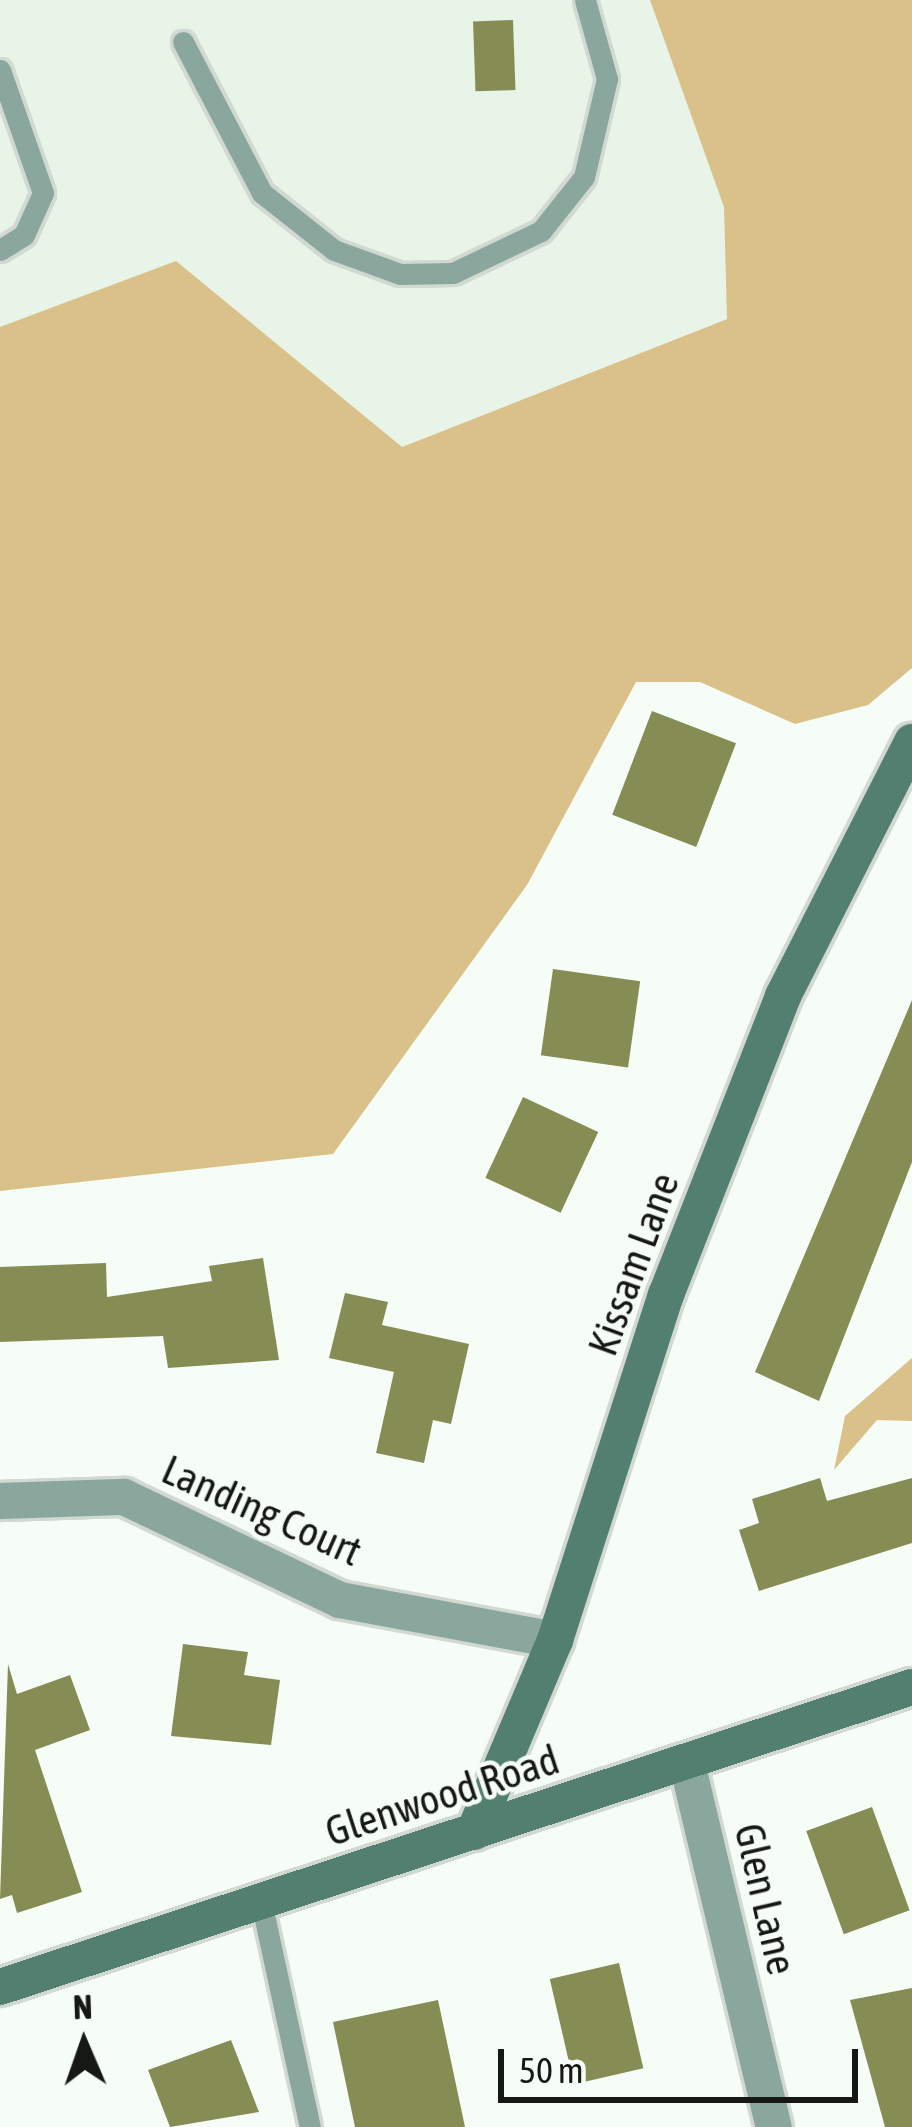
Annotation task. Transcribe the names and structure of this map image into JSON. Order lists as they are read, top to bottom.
{
  "streets": {
    "street": [
      "Kissam Lane",
      "Landing Court",
      "Glenwood Road",
      "Glen Lane"
    ]
  },
  "crossings": [
    ["Kissam Lane", "Landing Court"],
    ["Kissam Lane", "Glenwood Road"],
    ["Glenwood Road", "Glen Lane"]
  ],
  "scale_bar": "50 m",
  "north": "top"
}
